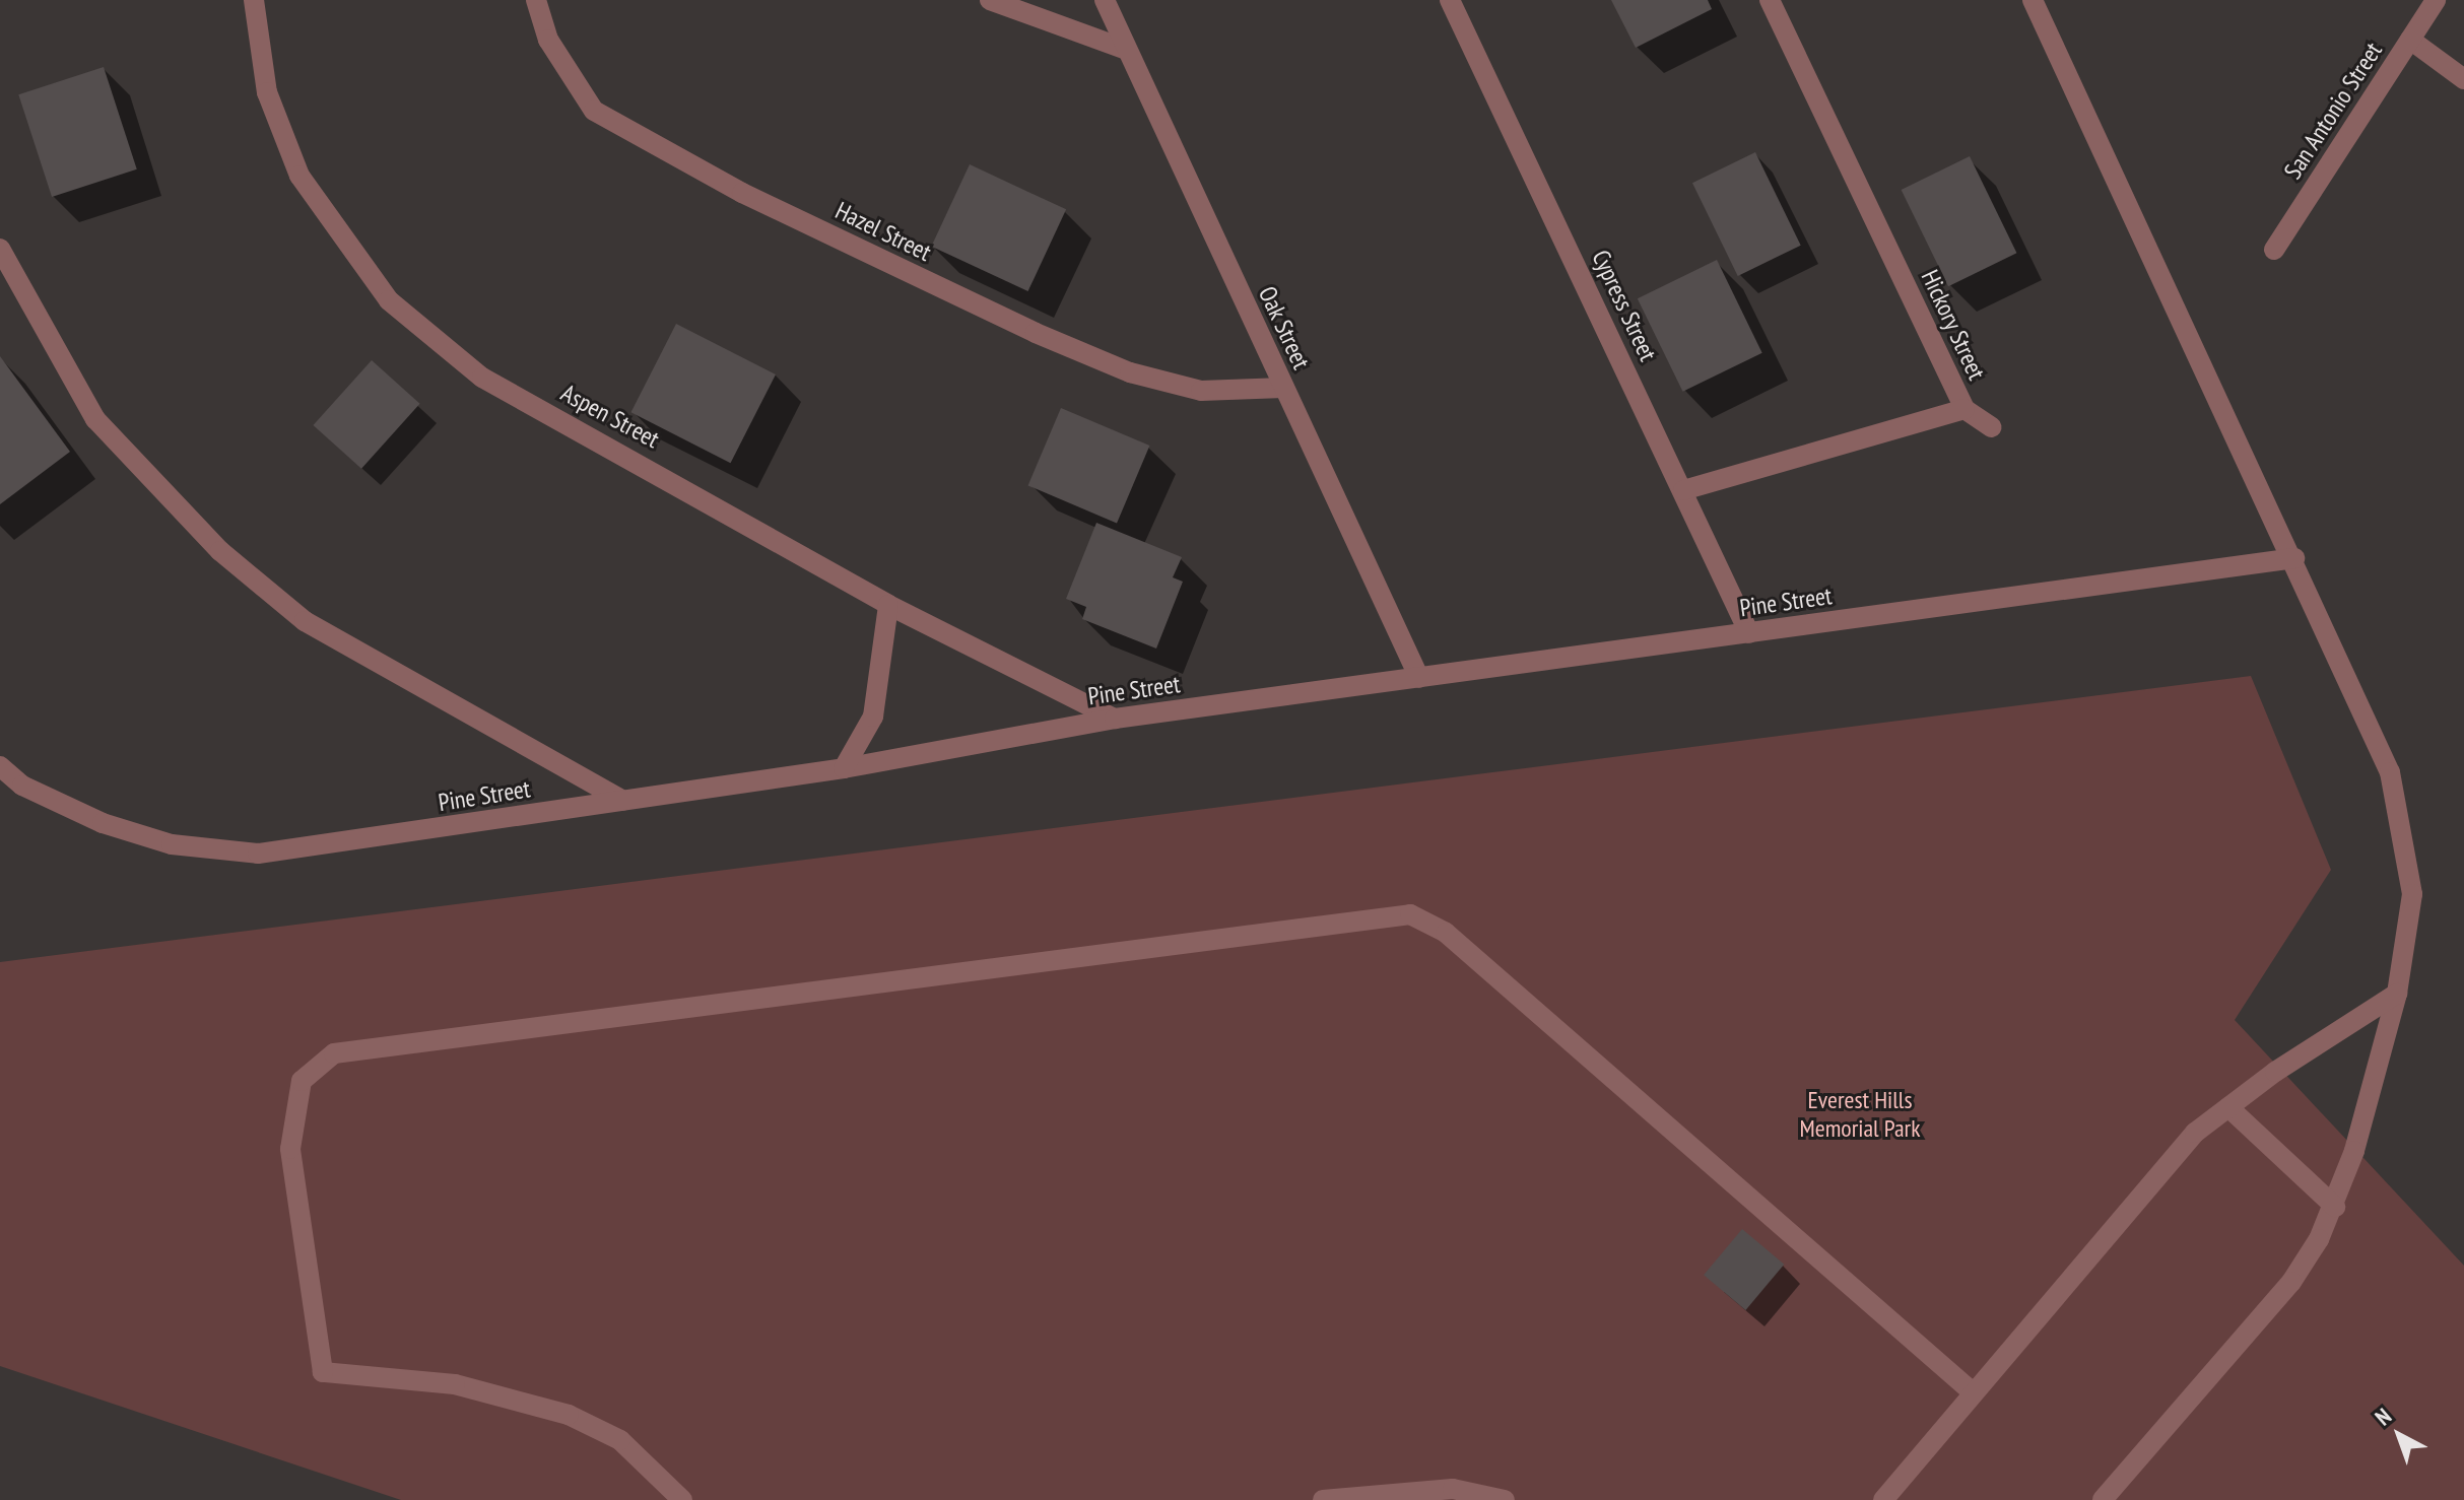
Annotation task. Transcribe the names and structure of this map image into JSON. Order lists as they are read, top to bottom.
{
  "streets": {
    "street": [
      "San Antonio Street",
      "Hazel Street",
      "Cypress Street",
      "Hickory Street",
      "Oak Street",
      "Aspen Street",
      "Pine Street"
    ]
  },
  "crossings": [
    ["Hazel Street", "Oak Street"],
    ["Cypress Street", "Hickory Street"],
    ["Cypress Street", "Pine Street"],
    ["Oak Street", "Pine Street"],
    ["Aspen Street", "Pine Street"]
  ],
  "parks": ["Everest Hills Memorial Park"],
  "north": "top left"
}
